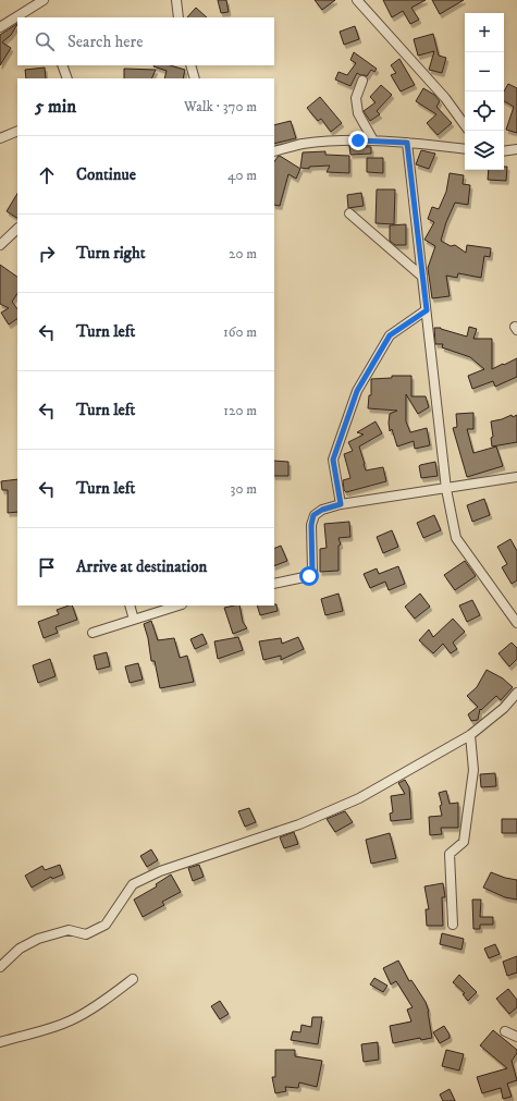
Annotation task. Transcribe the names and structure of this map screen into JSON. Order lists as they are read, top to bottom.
{
  "page": {
    "map_buttons": ["+", "−"],
    "search": "Search here",
    "heading": ["5 min", "Walk · 370 m"],
    "list": [
      ["Continue", "40 m"],
      ["Turn right", "20 m"],
      ["Turn left", "160 m"],
      ["Turn left", "120 m"],
      ["Turn left", "30 m"],
      "Arrive at destination"
    ]
  }
}
